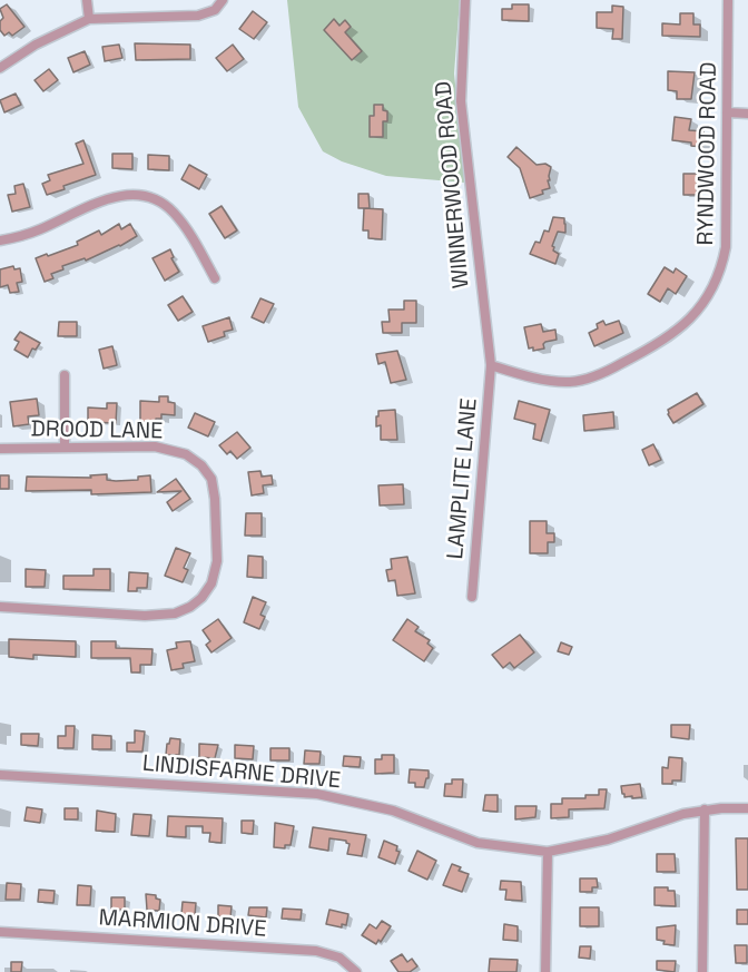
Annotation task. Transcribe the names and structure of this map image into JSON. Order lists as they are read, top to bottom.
{
  "streets": {
    "street": [
      "RYNDWOOD ROAD",
      "WINNERWOOD ROAD",
      "DROOD LANE",
      "LAMPLITE LANE",
      "LINDISFARNE DRIVE",
      "MARMION DRIVE"
    ]
  },
  "crossings": [
    ["RYNDWOOD ROAD", "WINNERWOOD ROAD"],
    ["RYNDWOOD ROAD", "LAMPLITE LANE"],
    ["WINNERWOOD ROAD", "LAMPLITE LANE"]
  ]
}
